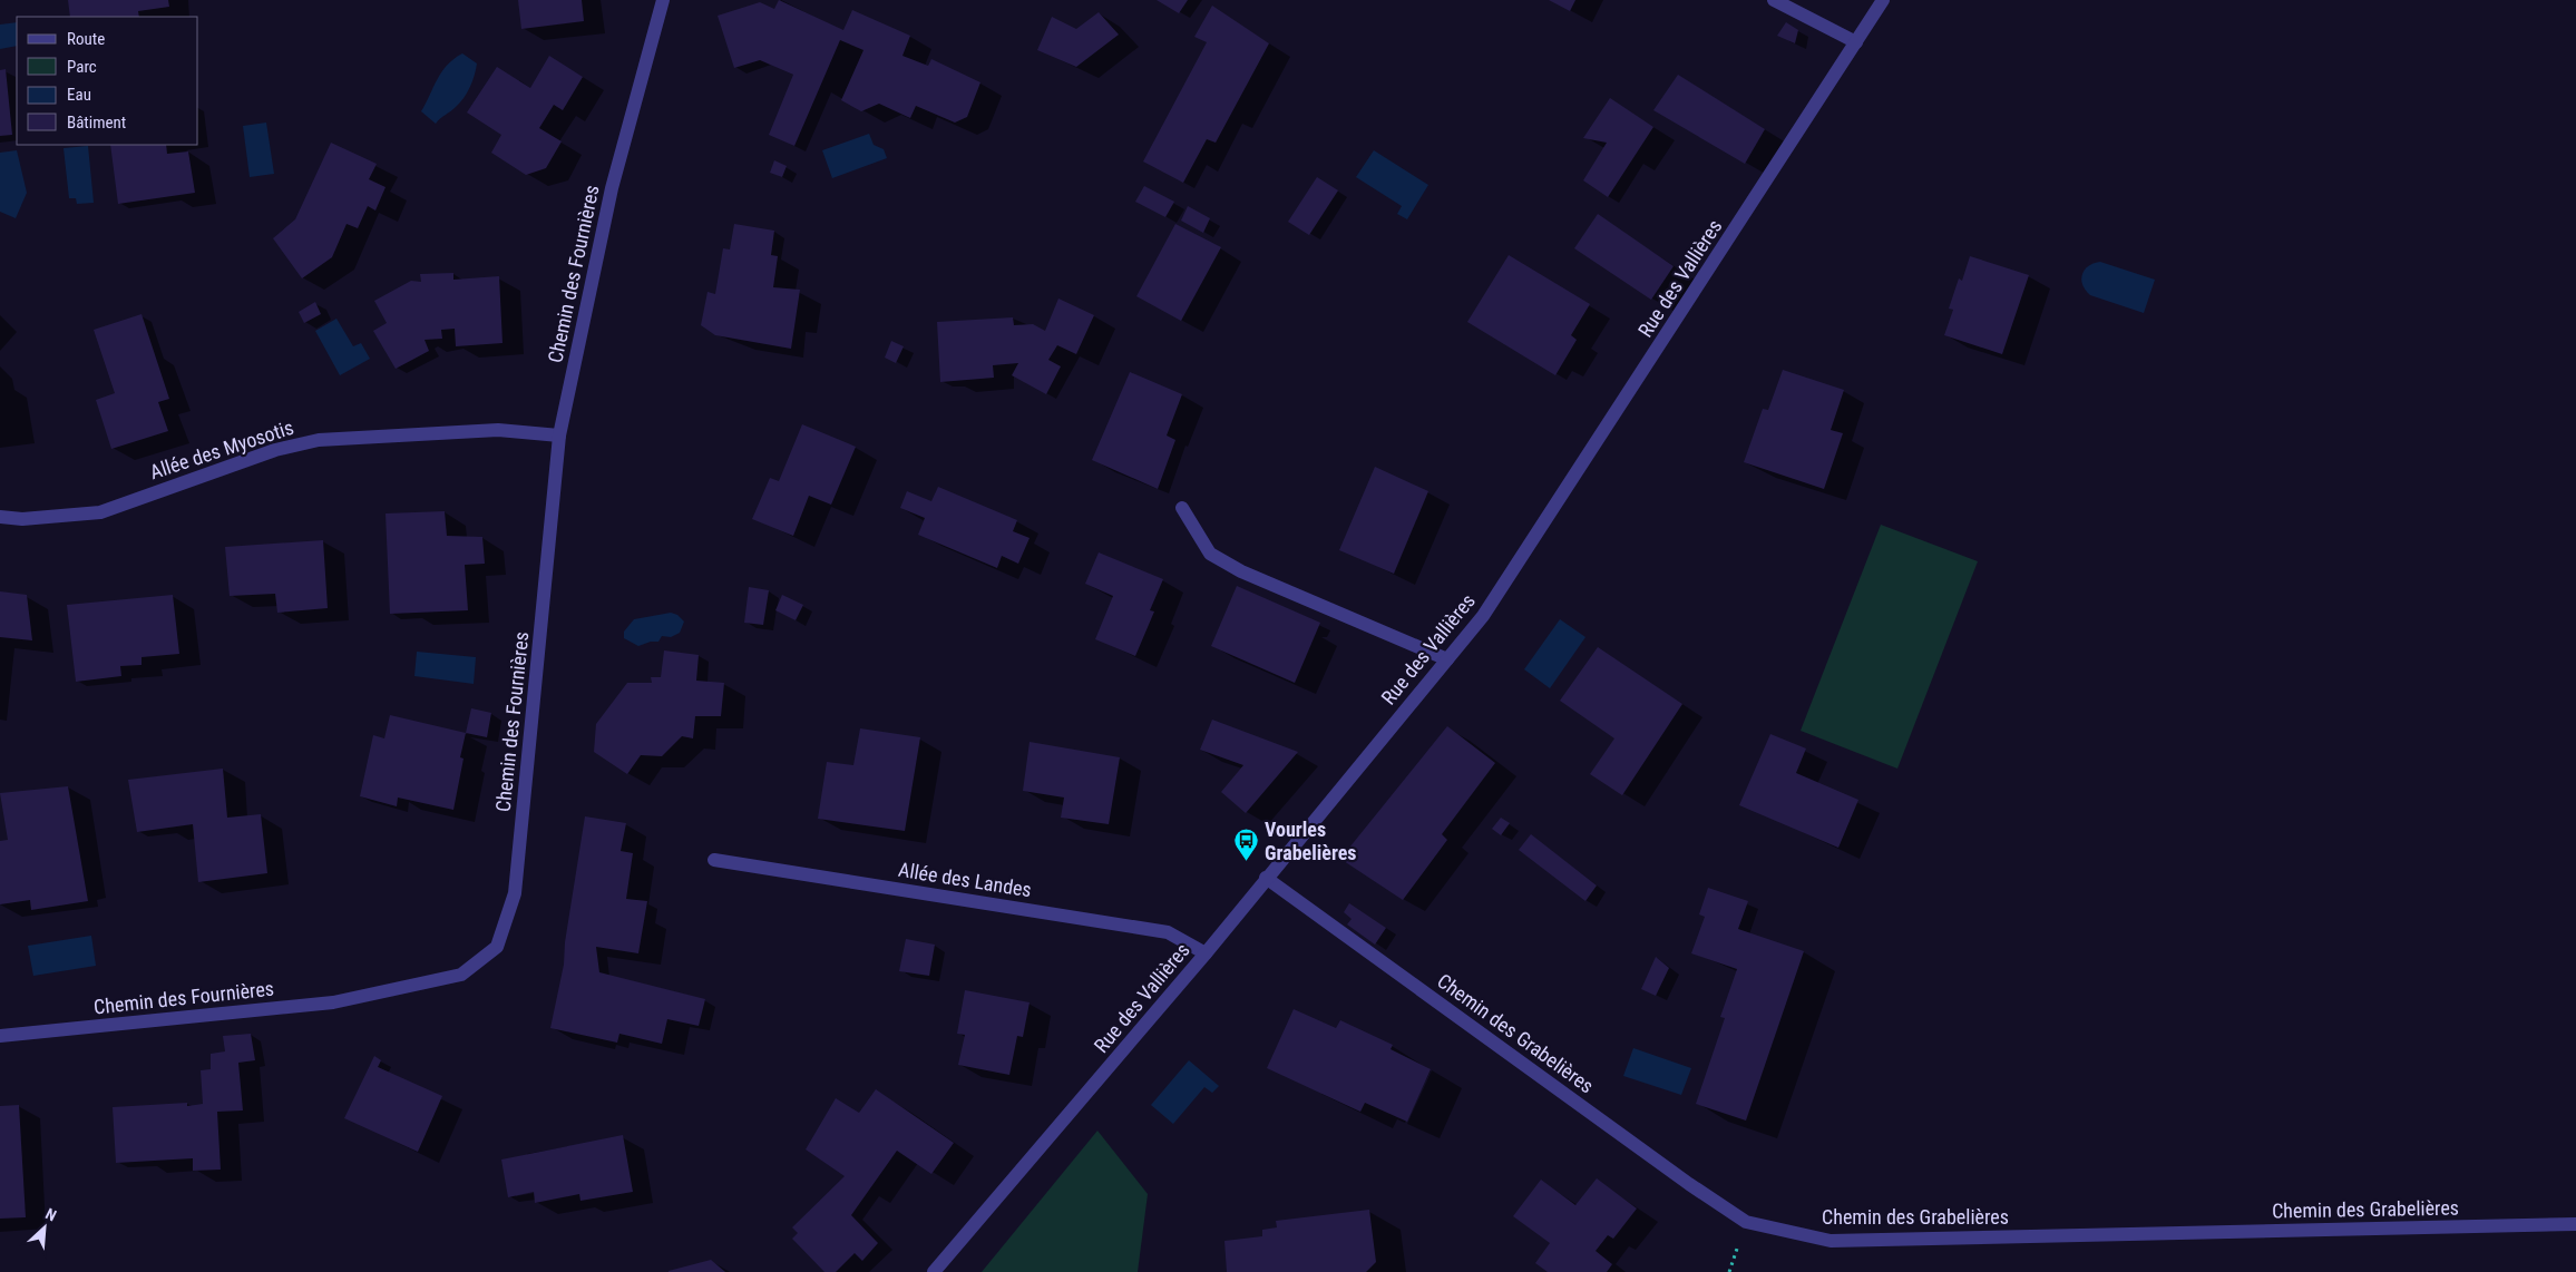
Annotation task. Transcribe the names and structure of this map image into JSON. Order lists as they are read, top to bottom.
{
  "streets": {
    "street": [
      "Chemin des Fournières",
      "Rue des Vallières",
      "Allée des Myosotis",
      "Allée des Landes",
      "Chemin des Grabelières"
    ]
  },
  "crossings": [
    ["Chemin des Fournières", "Allée des Myosotis"],
    ["Rue des Vallières", "Allée des Landes"],
    ["Rue des Vallières", "Chemin des Grabelières"]
  ],
  "places": {
    "bus stop": ["Vourles Grabelières"]
  },
  "legend": [
    "Route",
    "Parc",
    "Eau",
    "Bâtiment"
  ],
  "north": "top right"
}
